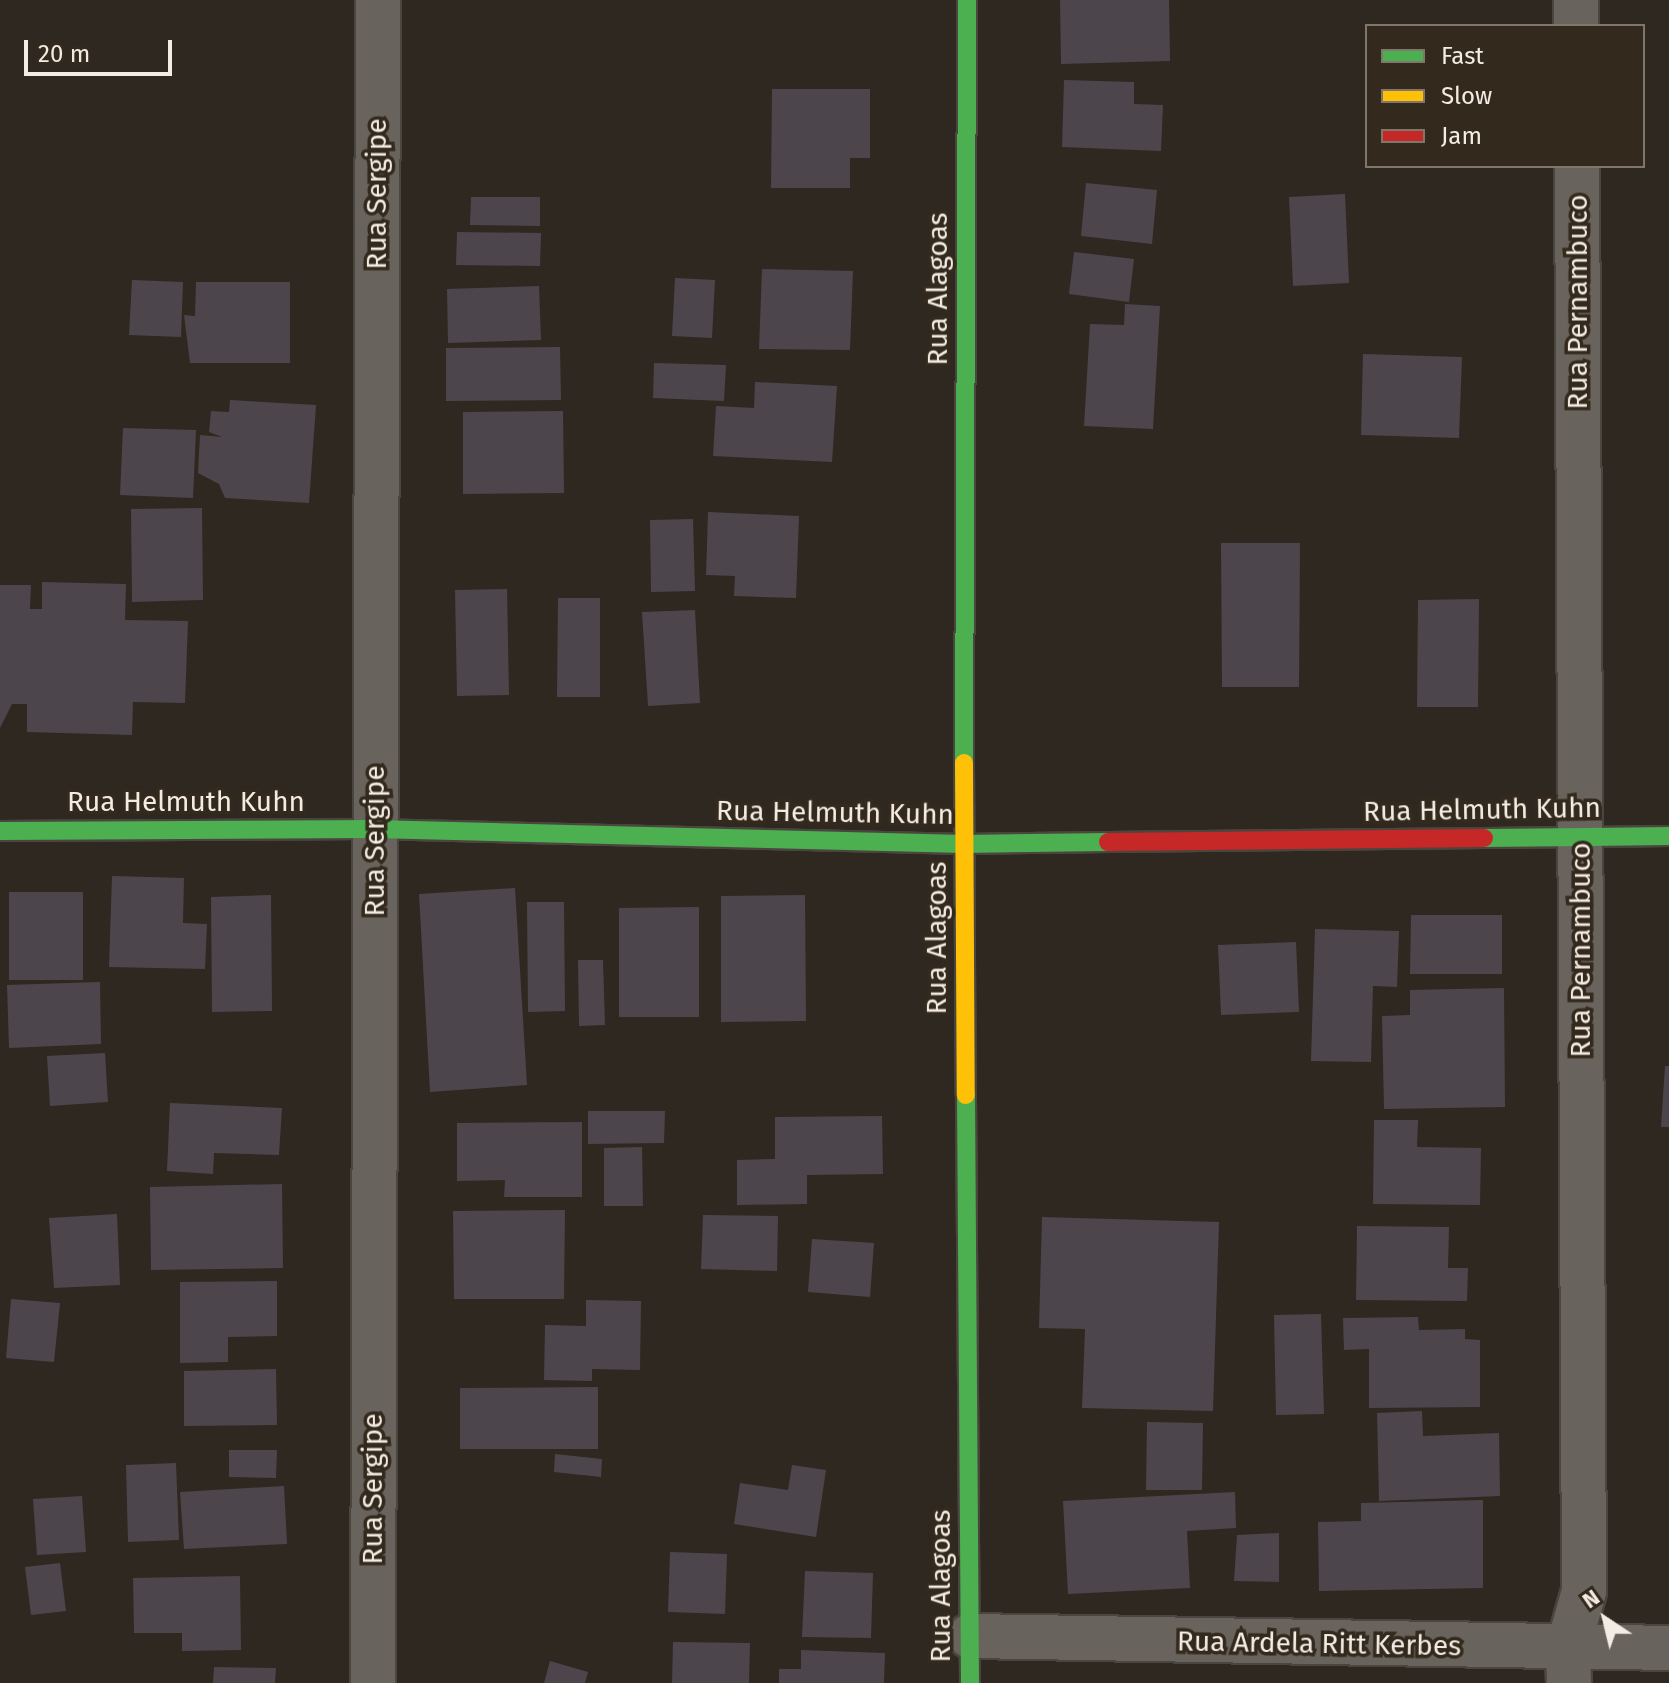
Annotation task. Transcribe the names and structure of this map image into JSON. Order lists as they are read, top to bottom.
{
  "streets": {
    "street": [
      "Rua Sergipe",
      "Rua Alagoas",
      "Rua Pernambuco",
      "Rua Helmuth Kuhn",
      "Rua Ardela Ritt Kerbes"
    ]
  },
  "crossings": [
    ["Rua Sergipe", "Rua Helmuth Kuhn"],
    ["Rua Alagoas", "Rua Helmuth Kuhn"],
    ["Rua Alagoas", "Rua Ardela Ritt Kerbes"],
    ["Rua Pernambuco", "Rua Helmuth Kuhn"],
    ["Rua Pernambuco", "Rua Ardela Ritt Kerbes"]
  ],
  "legend": ["Fast", "Slow", "Jam"],
  "scale_bar": "20 m",
  "north": "top left"
}
